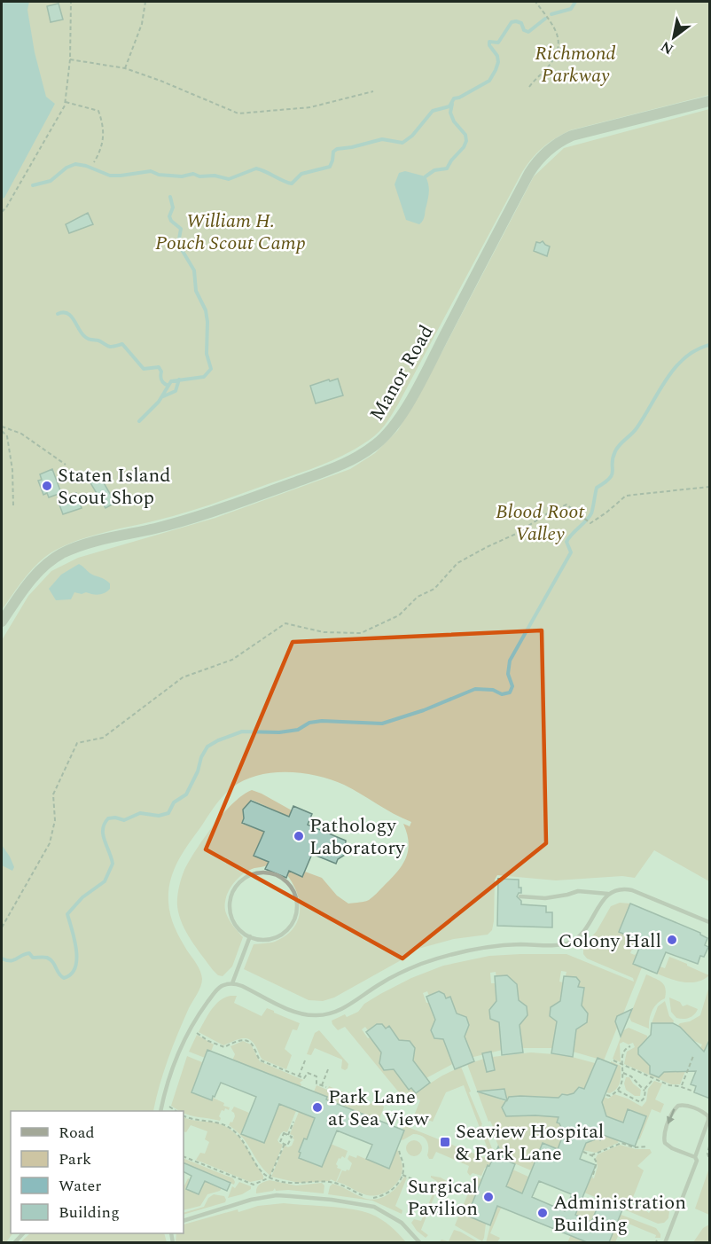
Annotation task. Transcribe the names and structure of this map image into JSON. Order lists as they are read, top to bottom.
{
  "streets": {
    "street": ["Manor Road"]
  },
  "parks": ["Richmond Parkway", "William H. Pouch Scout Camp", "Blood Root Valley"],
  "places": {
    "other": [
      "Staten Island Scout Shop",
      "Pathology Laboratory",
      "Colony Hall",
      "Park Lane at Sea View",
      "Surgical Pavilion",
      "Administration Building"
    ],
    "transit": ["Seaview Hospital & Park Lane"]
  },
  "legend": [
    "Road",
    "Park",
    "Water",
    "Building"
  ],
  "north": "bottom left"
}
